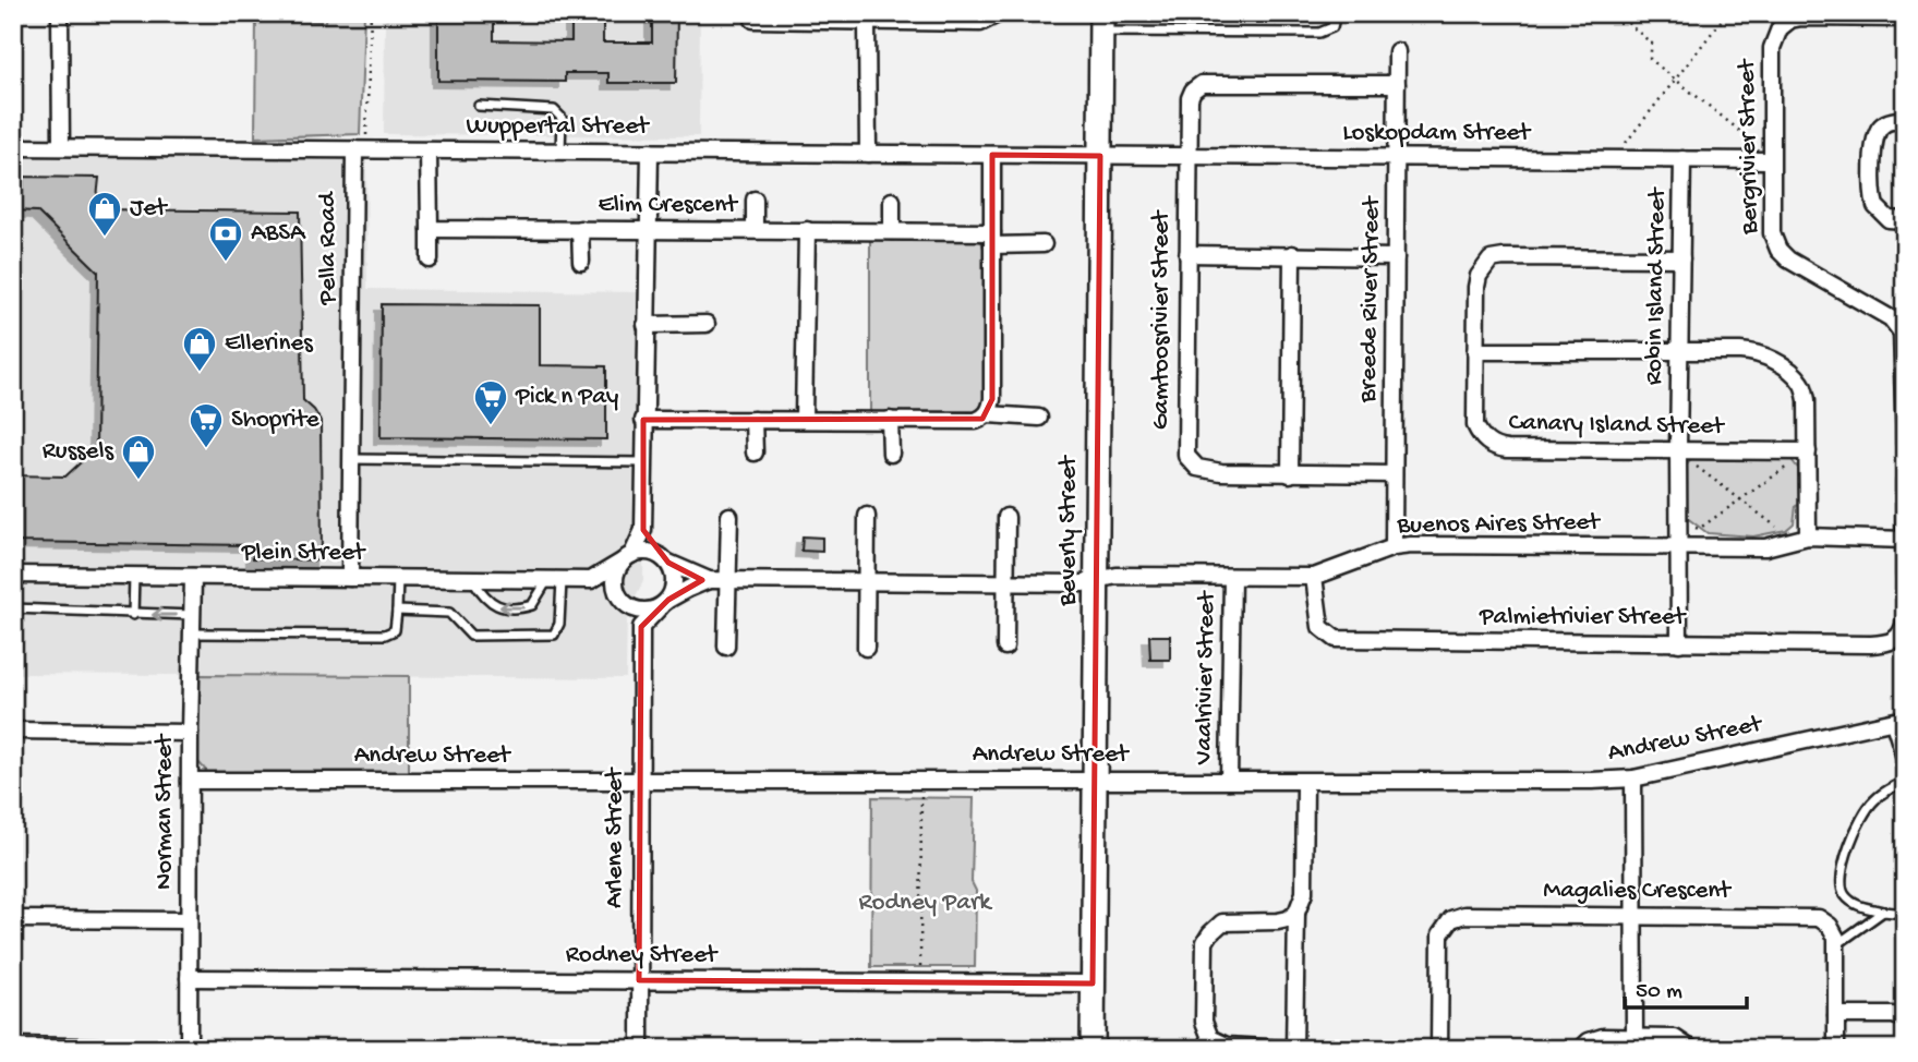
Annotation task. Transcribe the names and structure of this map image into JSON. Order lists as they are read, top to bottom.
{
  "streets": {
    "street": [
      "Wuppertal Street",
      "Loskopdam Street",
      "Bergrivier Street",
      "Elim Crescent",
      "Pella Road",
      "Robin Island Street",
      "Breede River Street",
      "Gamtoosrivier Street",
      "Canary Island Street",
      "Buenos Aires Street",
      "Beverly Street",
      "Plein Street",
      "Palmietrivier Street",
      "Vaalrivier Street",
      "Andrew Street",
      "Norman Street",
      "Arlene Street",
      "Magalies Crescent",
      "Rodney Street"
    ]
  },
  "crossings": [
    ["Wuppertal Street", "Loskopdam Street"],
    ["Wuppertal Street", "Pella Road"],
    ["Wuppertal Street", "Beverly Street"],
    ["Loskopdam Street", "Bergrivier Street"],
    ["Loskopdam Street", "Robin Island Street"],
    ["Loskopdam Street", "Breede River Street"],
    ["Loskopdam Street", "Gamtoosrivier Street"],
    ["Loskopdam Street", "Beverly Street"],
    ["Pella Road", "Plein Street"],
    ["Robin Island Street", "Canary Island Street"],
    ["Robin Island Street", "Buenos Aires Street"],
    ["Robin Island Street", "Palmietrivier Street"],
    ["Breede River Street", "Gamtoosrivier Street"],
    ["Breede River Street", "Buenos Aires Street"],
    ["Buenos Aires Street", "Beverly Street"],
    ["Buenos Aires Street", "Palmietrivier Street"],
    ["Buenos Aires Street", "Vaalrivier Street"],
    ["Beverly Street", "Andrew Street"],
    ["Beverly Street", "Rodney Street"],
    ["Plein Street", "Norman Street"],
    ["Vaalrivier Street", "Andrew Street"],
    ["Andrew Street", "Norman Street"],
    ["Andrew Street", "Arlene Street"],
    ["Norman Street", "Rodney Street"],
    ["Arlene Street", "Rodney Street"]
  ],
  "parks": ["Rodney Park"],
  "places": {
    "shop": ["Jet", "Ellerines", "Russels"],
    "bank": ["ABSA"],
    "supermarket": ["Pick n Pay", "Shoprite"]
  },
  "scale_bar": "50 m"
}
